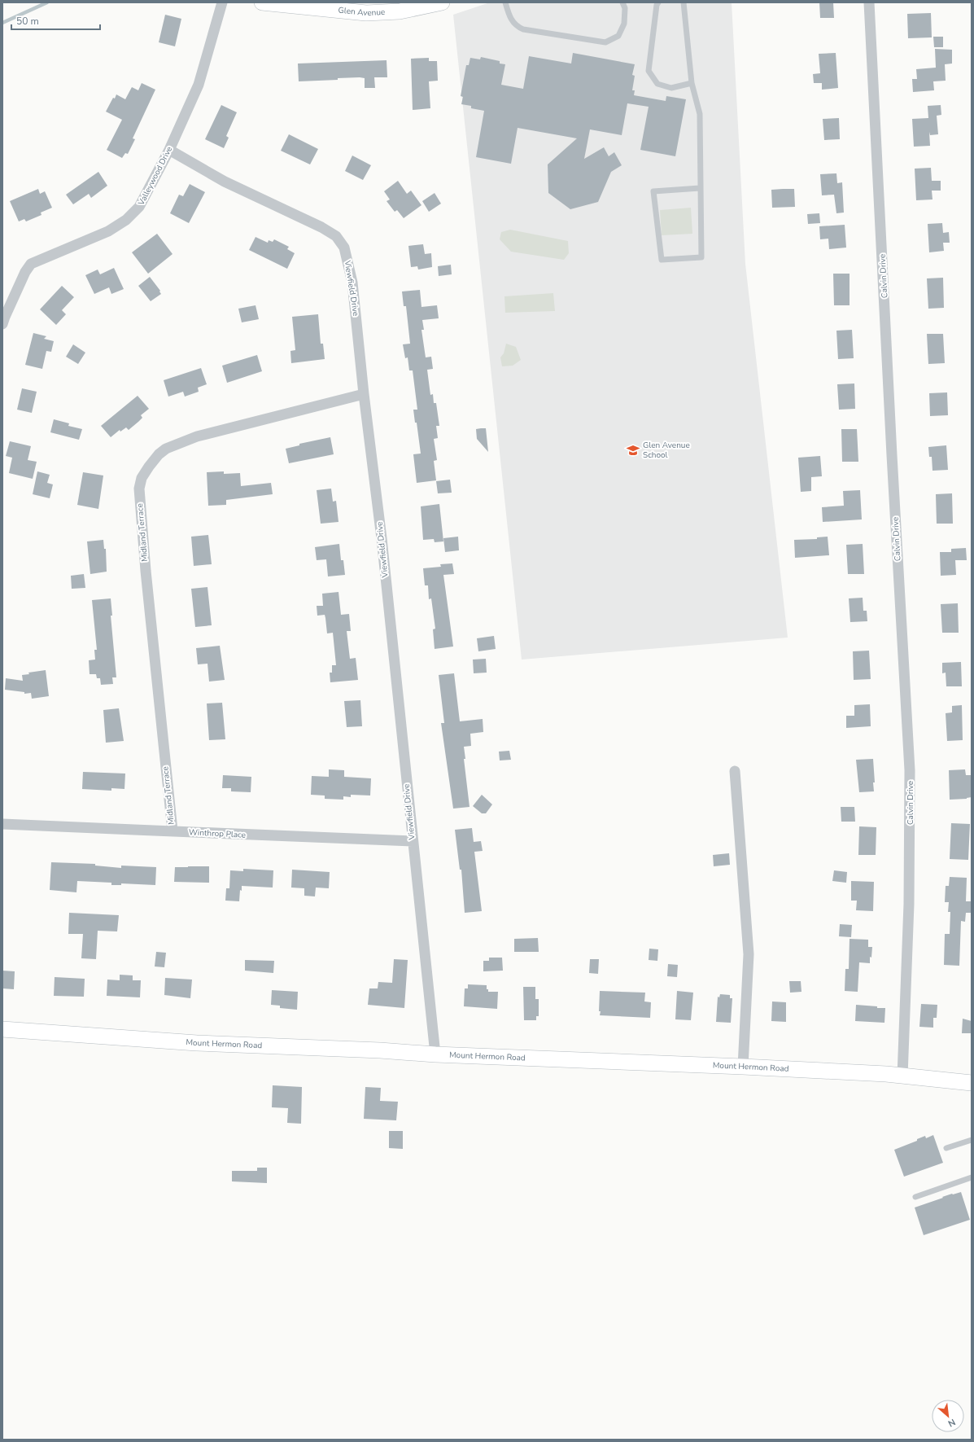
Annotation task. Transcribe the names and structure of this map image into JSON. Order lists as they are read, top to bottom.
{
  "streets": {
    "main road": ["Glen Avenue", "Mount Hermon Road"],
    "street": [
      "Valleywood Drive",
      "Calvin Drive",
      "Viewfield Drive",
      "Midland Terrace",
      "Winthrop Place"
    ]
  },
  "crossings": [
    ["Valleywood Drive", "Viewfield Drive"],
    ["Calvin Drive", "Mount Hermon Road"],
    ["Viewfield Drive", "Midland Terrace"],
    ["Viewfield Drive", "Winthrop Place"],
    ["Viewfield Drive", "Mount Hermon Road"],
    ["Midland Terrace", "Winthrop Place"]
  ],
  "places": {
    "school or university": ["Glen Avenue School"]
  },
  "scale_bar": "50 m",
  "north": "bottom right"
}
